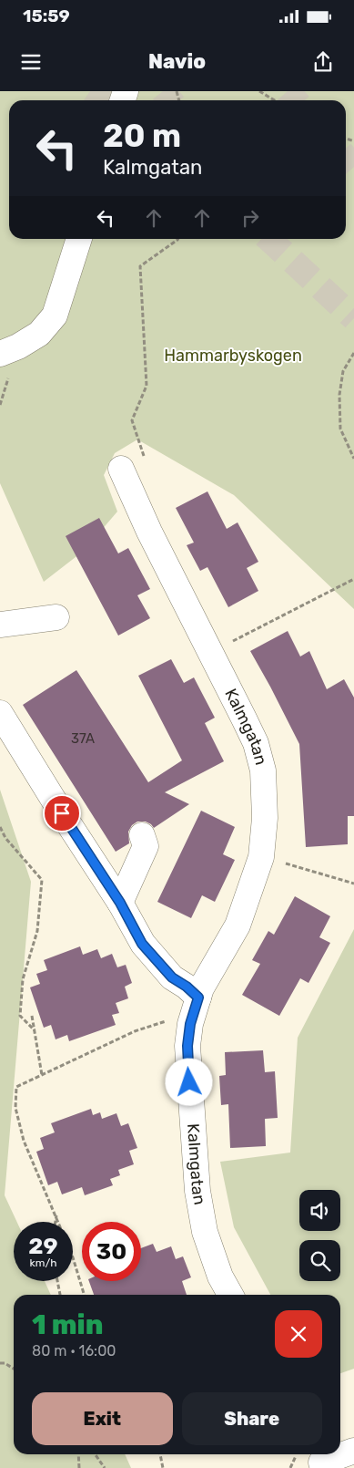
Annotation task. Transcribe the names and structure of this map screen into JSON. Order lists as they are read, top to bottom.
{
  "streets": {
    "street": ["Kalmgatan"]
  },
  "parks": ["Hammarbyskogen"],
  "house_numbers": ["37A"],
  "page": {
    "status": "15:59",
    "header": "Navio",
    "turn": ["20 m", "Kalmgatan"],
    "speed": "29 km/h",
    "limit": "30",
    "heading": ["1 min", "80 m · 16:00"],
    "buttons": ["Exit", "Share"]
  }
}
